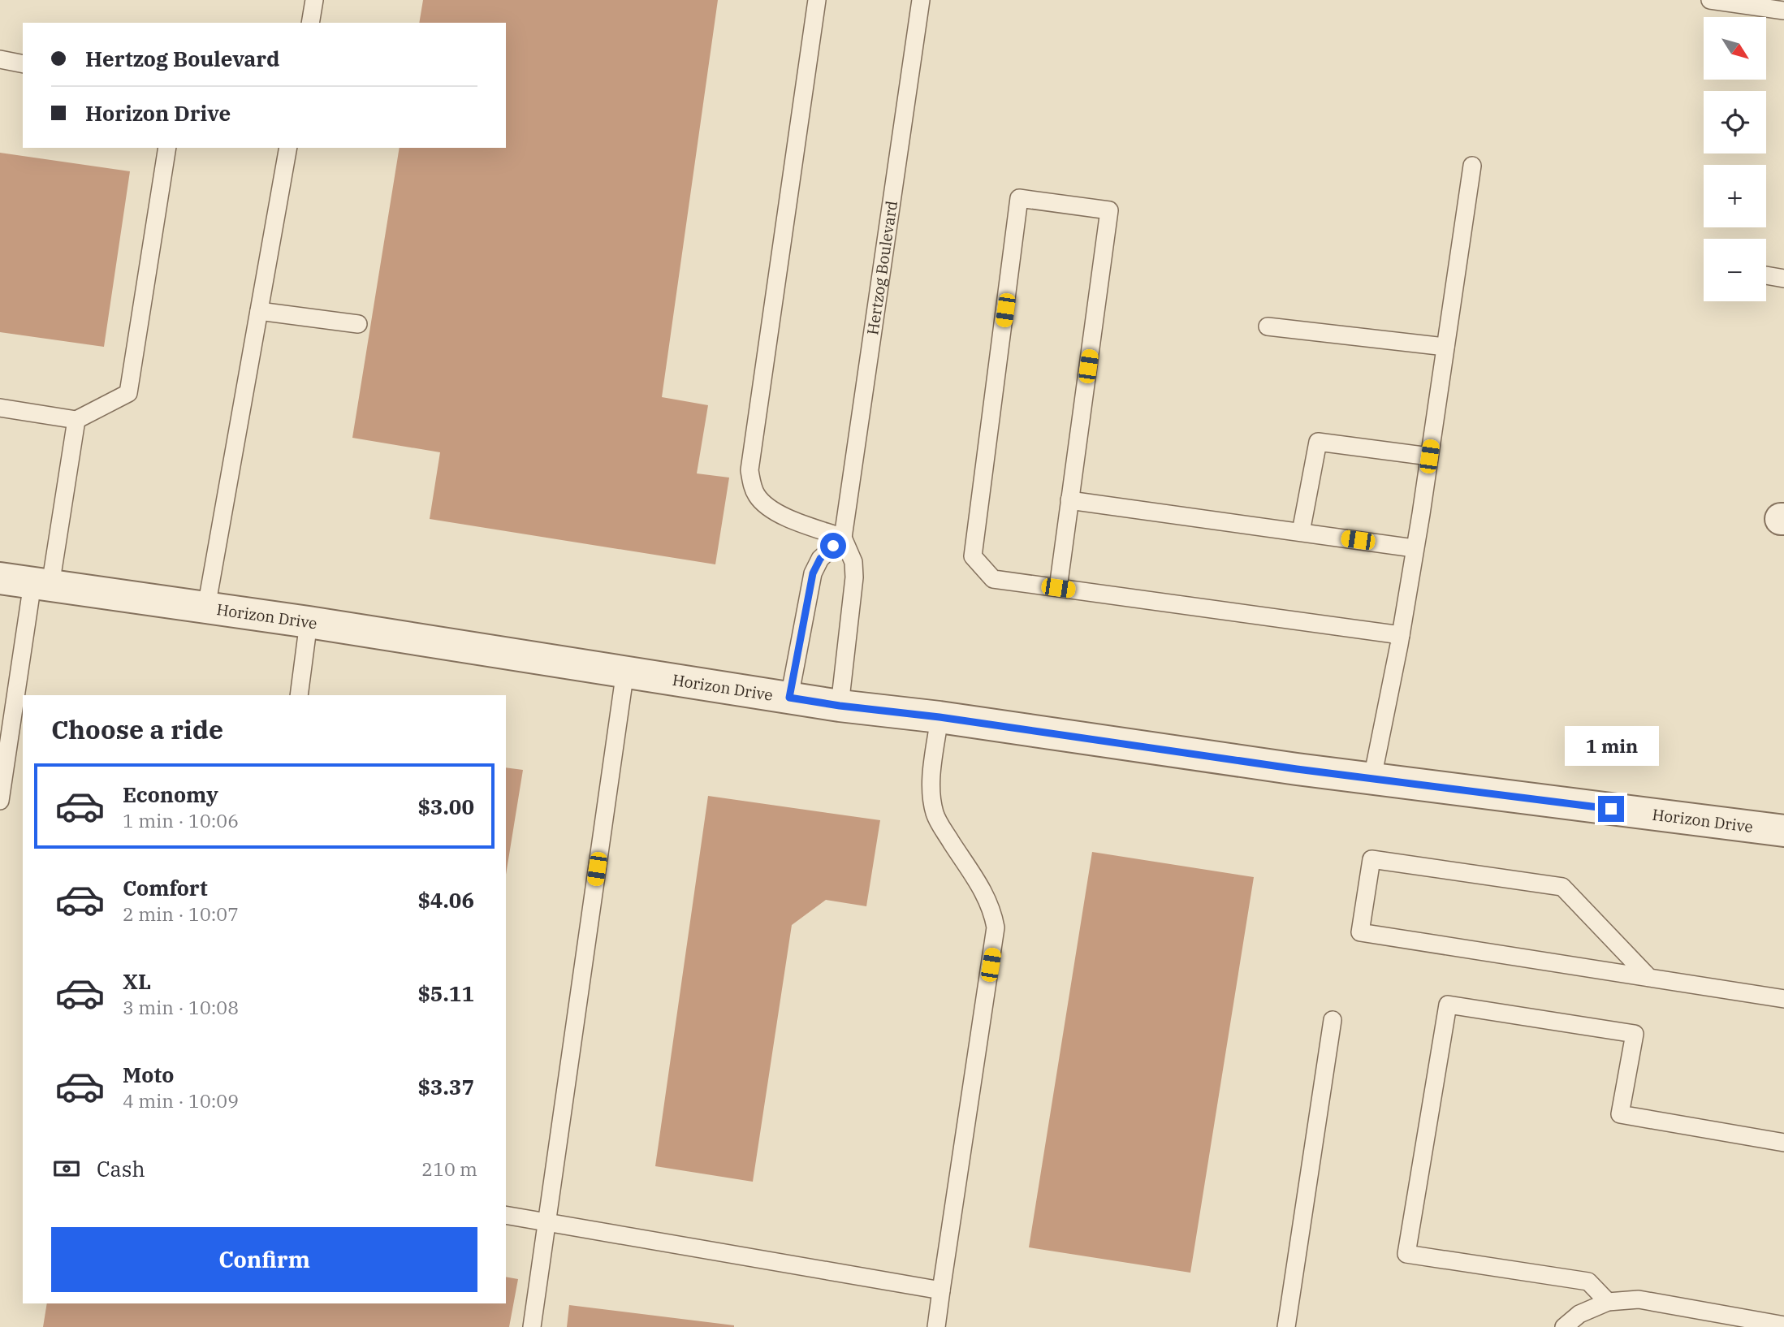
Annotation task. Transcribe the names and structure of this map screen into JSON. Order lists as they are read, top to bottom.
{
  "streets": {
    "street": ["Horizon Drive"],
    "lane": ["Hertzog Boulevard"]
  },
  "north": "bottom right",
  "page": {
    "map_buttons": ["+", "−"],
    "banner": ["Hertzog Boulevard", "Horizon Drive"],
    "heading": "Choose a ride",
    "bubble": "1 min",
    "list": [
      {
        "name": "Economy",
        "note": "1 min · 10:06",
        "value": "$3.00"
      },
      {
        "name": "Comfort",
        "note": "2 min · 10:07",
        "value": "$4.06"
      },
      {
        "name": "XL",
        "note": "3 min · 10:08",
        "value": "$5.11"
      },
      {
        "name": "Moto",
        "note": "4 min · 10:09",
        "value": "$3.37"
      }
    ],
    "pay": ["Cash", "210 m"],
    "buttons": "Confirm"
  }
}
